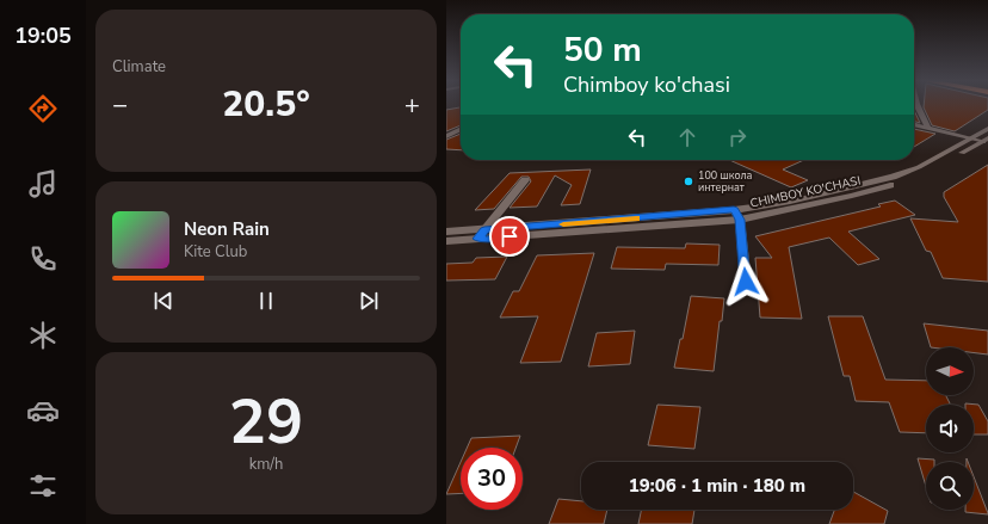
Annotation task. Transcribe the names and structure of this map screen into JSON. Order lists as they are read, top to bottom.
{
  "streets": {
    "main road": ["CHIMBOY KO'CHASI"]
  },
  "places": ["100 школа интернат"],
  "north": "right",
  "page": {
    "tabs": "19:05",
    "tile": [
      "Climate",
      ["29", "km/h"]
    ],
    "turn": ["50 m", "Chimboy ko'chasi"],
    "heat": ["−", "20.5°", "+"],
    "song": ["Neon Rain", "Kite Club"],
    "limit": "30",
    "trip": "19:06 · 1 min · 180 m"
  }
}
